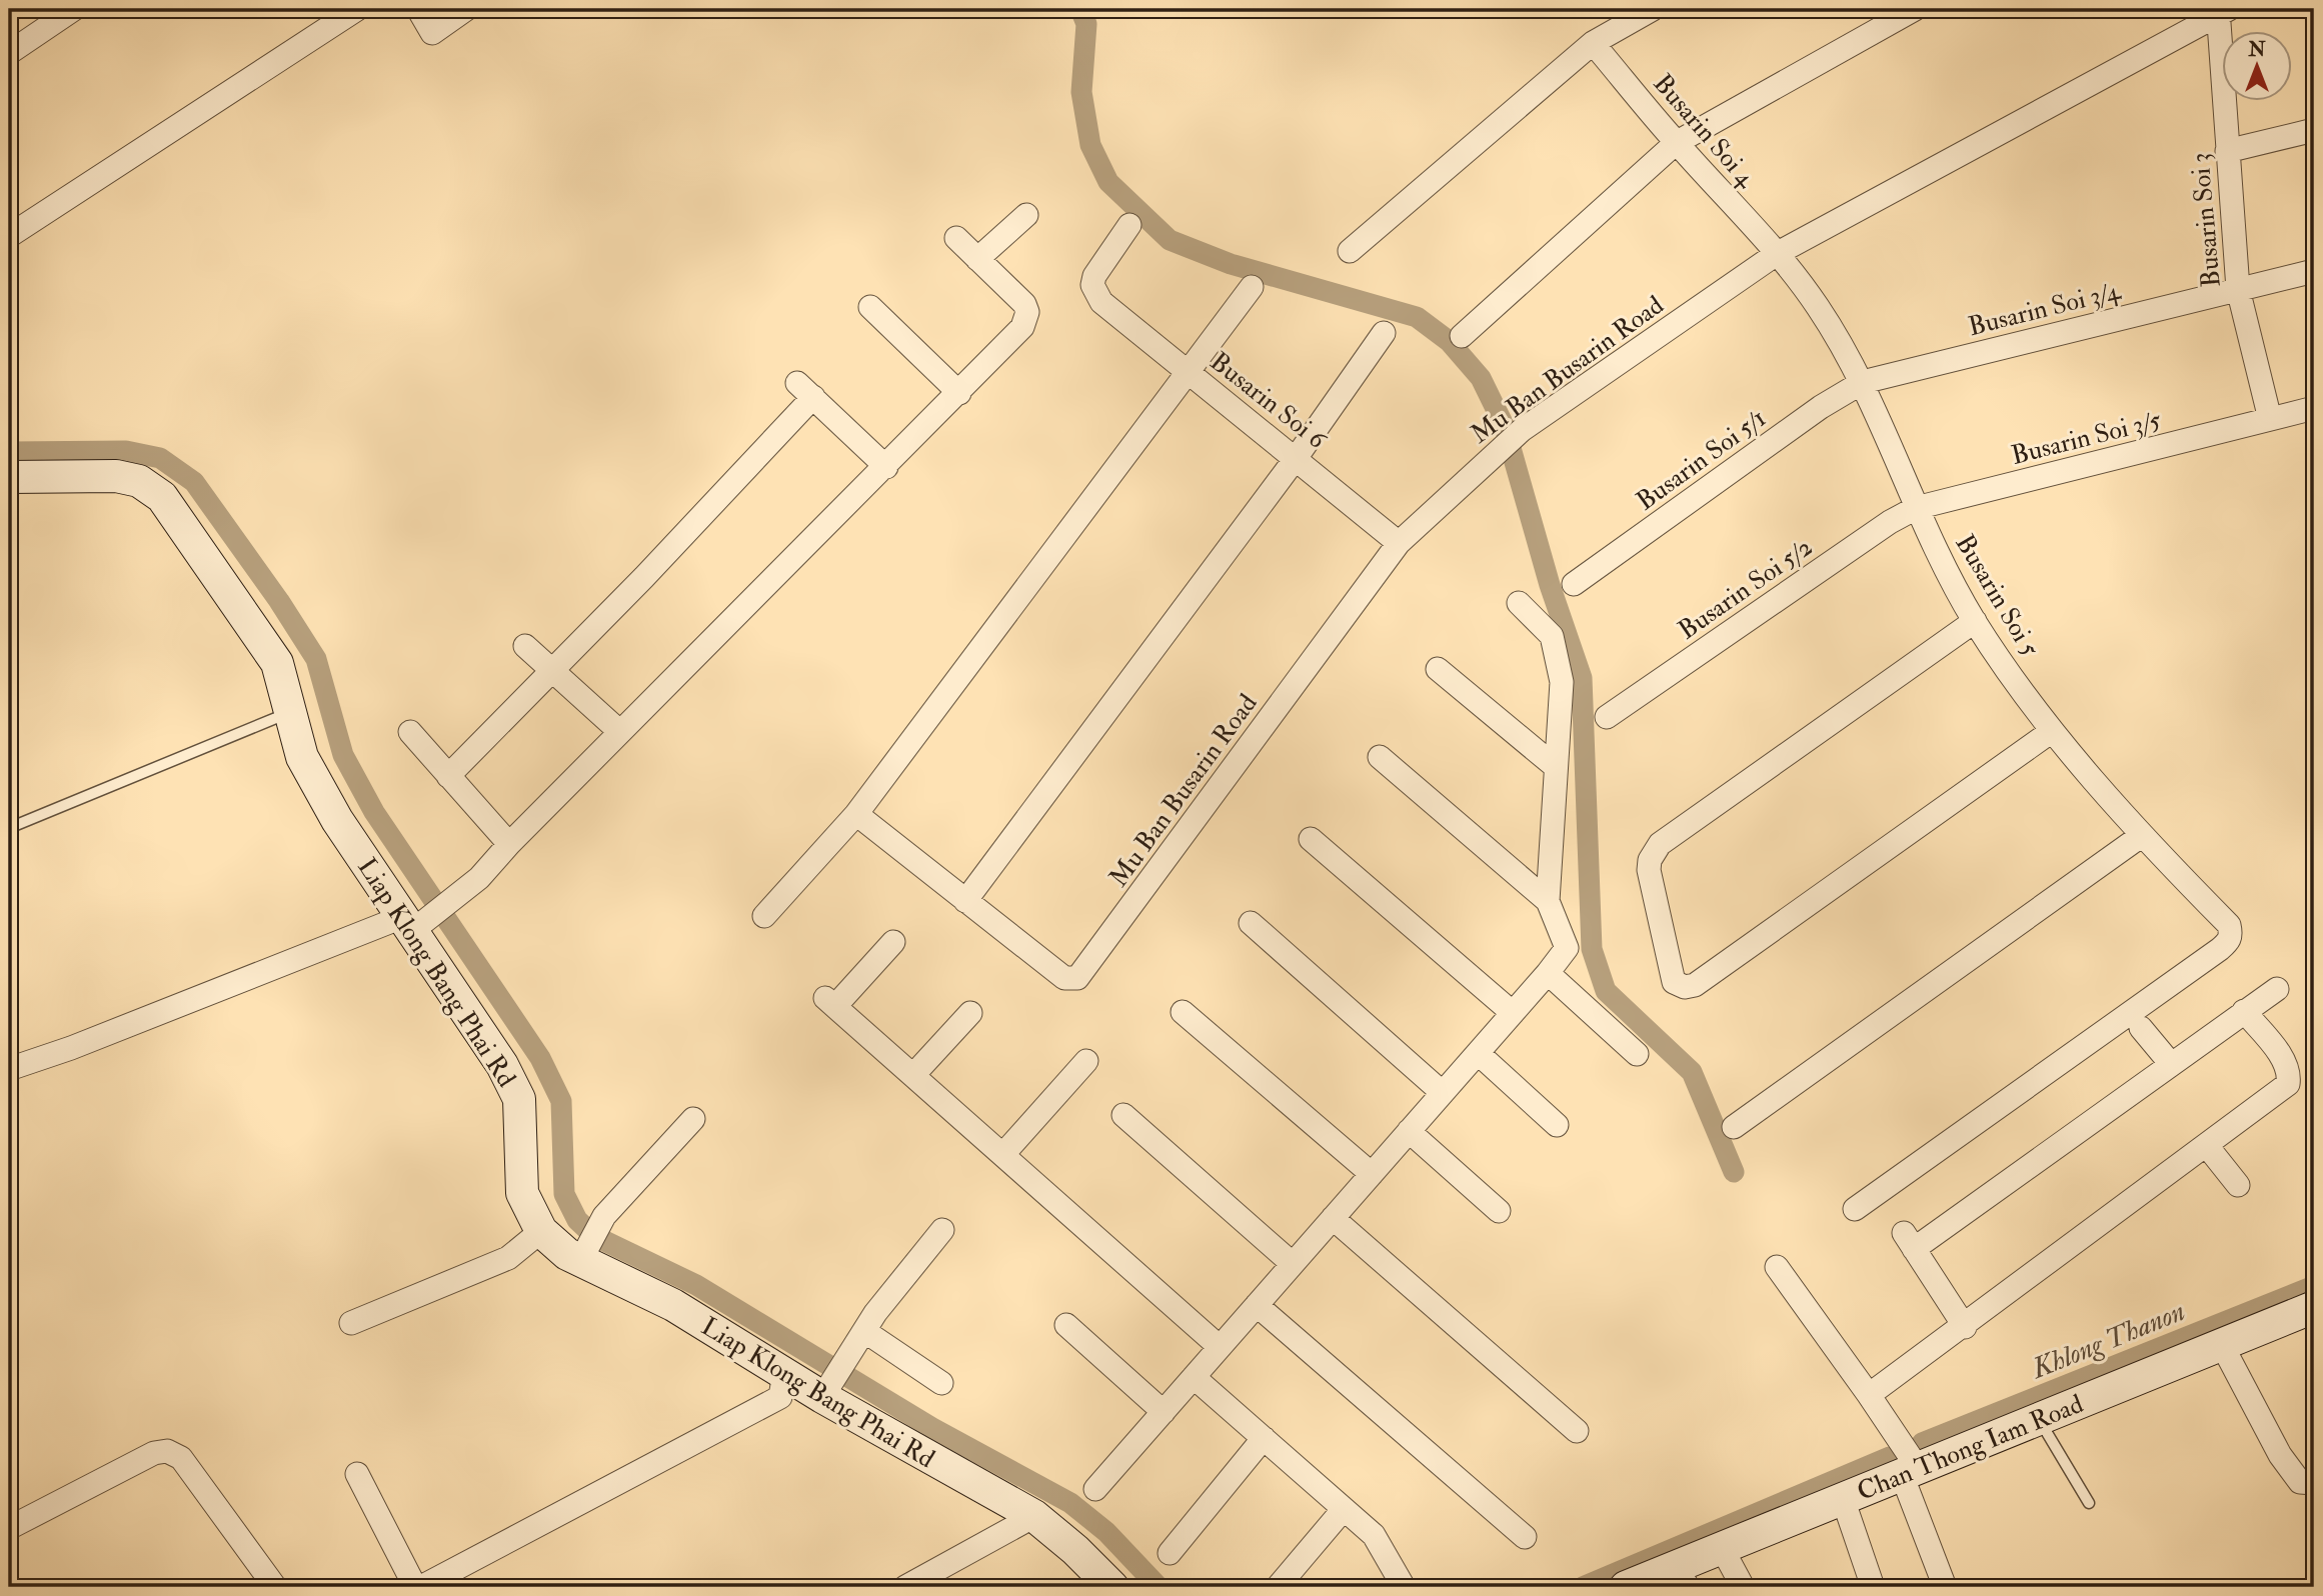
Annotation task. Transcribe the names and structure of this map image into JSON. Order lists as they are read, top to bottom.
{
  "streets": {
    "street": [
      "Busarin Soi 4",
      "Busarin Soi 3",
      "Busarin Soi 3/4",
      "Mu Ban Busarin Road",
      "Busarin Soi 6",
      "Busarin Soi 3/5",
      "Busarin Soi 5/1",
      "Busarin Soi 5/2",
      "Busarin Soi 5",
      "Liap Klong Bang Phai Rd",
      "Chan Thong Iam Road"
    ]
  },
  "crossings": [
    ["Busarin Soi 4", "Mu Ban Busarin Road"],
    ["Busarin Soi 4", "Busarin Soi 5"],
    ["Busarin Soi 3", "Busarin Soi 3/4"],
    ["Busarin Soi 3", "Mu Ban Busarin Road"],
    ["Busarin Soi 3", "Busarin Soi 3/5"],
    ["Busarin Soi 3/4", "Busarin Soi 5/1"],
    ["Busarin Soi 3/4", "Busarin Soi 5"],
    ["Mu Ban Busarin Road", "Busarin Soi 6"],
    ["Mu Ban Busarin Road", "Busarin Soi 5"],
    ["Busarin Soi 3/5", "Busarin Soi 5/2"],
    ["Busarin Soi 3/5", "Busarin Soi 5"],
    ["Busarin Soi 5/1", "Busarin Soi 5"],
    ["Busarin Soi 5/2", "Busarin Soi 5"]
  ],
  "water": ["Khlong Thanon"],
  "north": "top"
}
